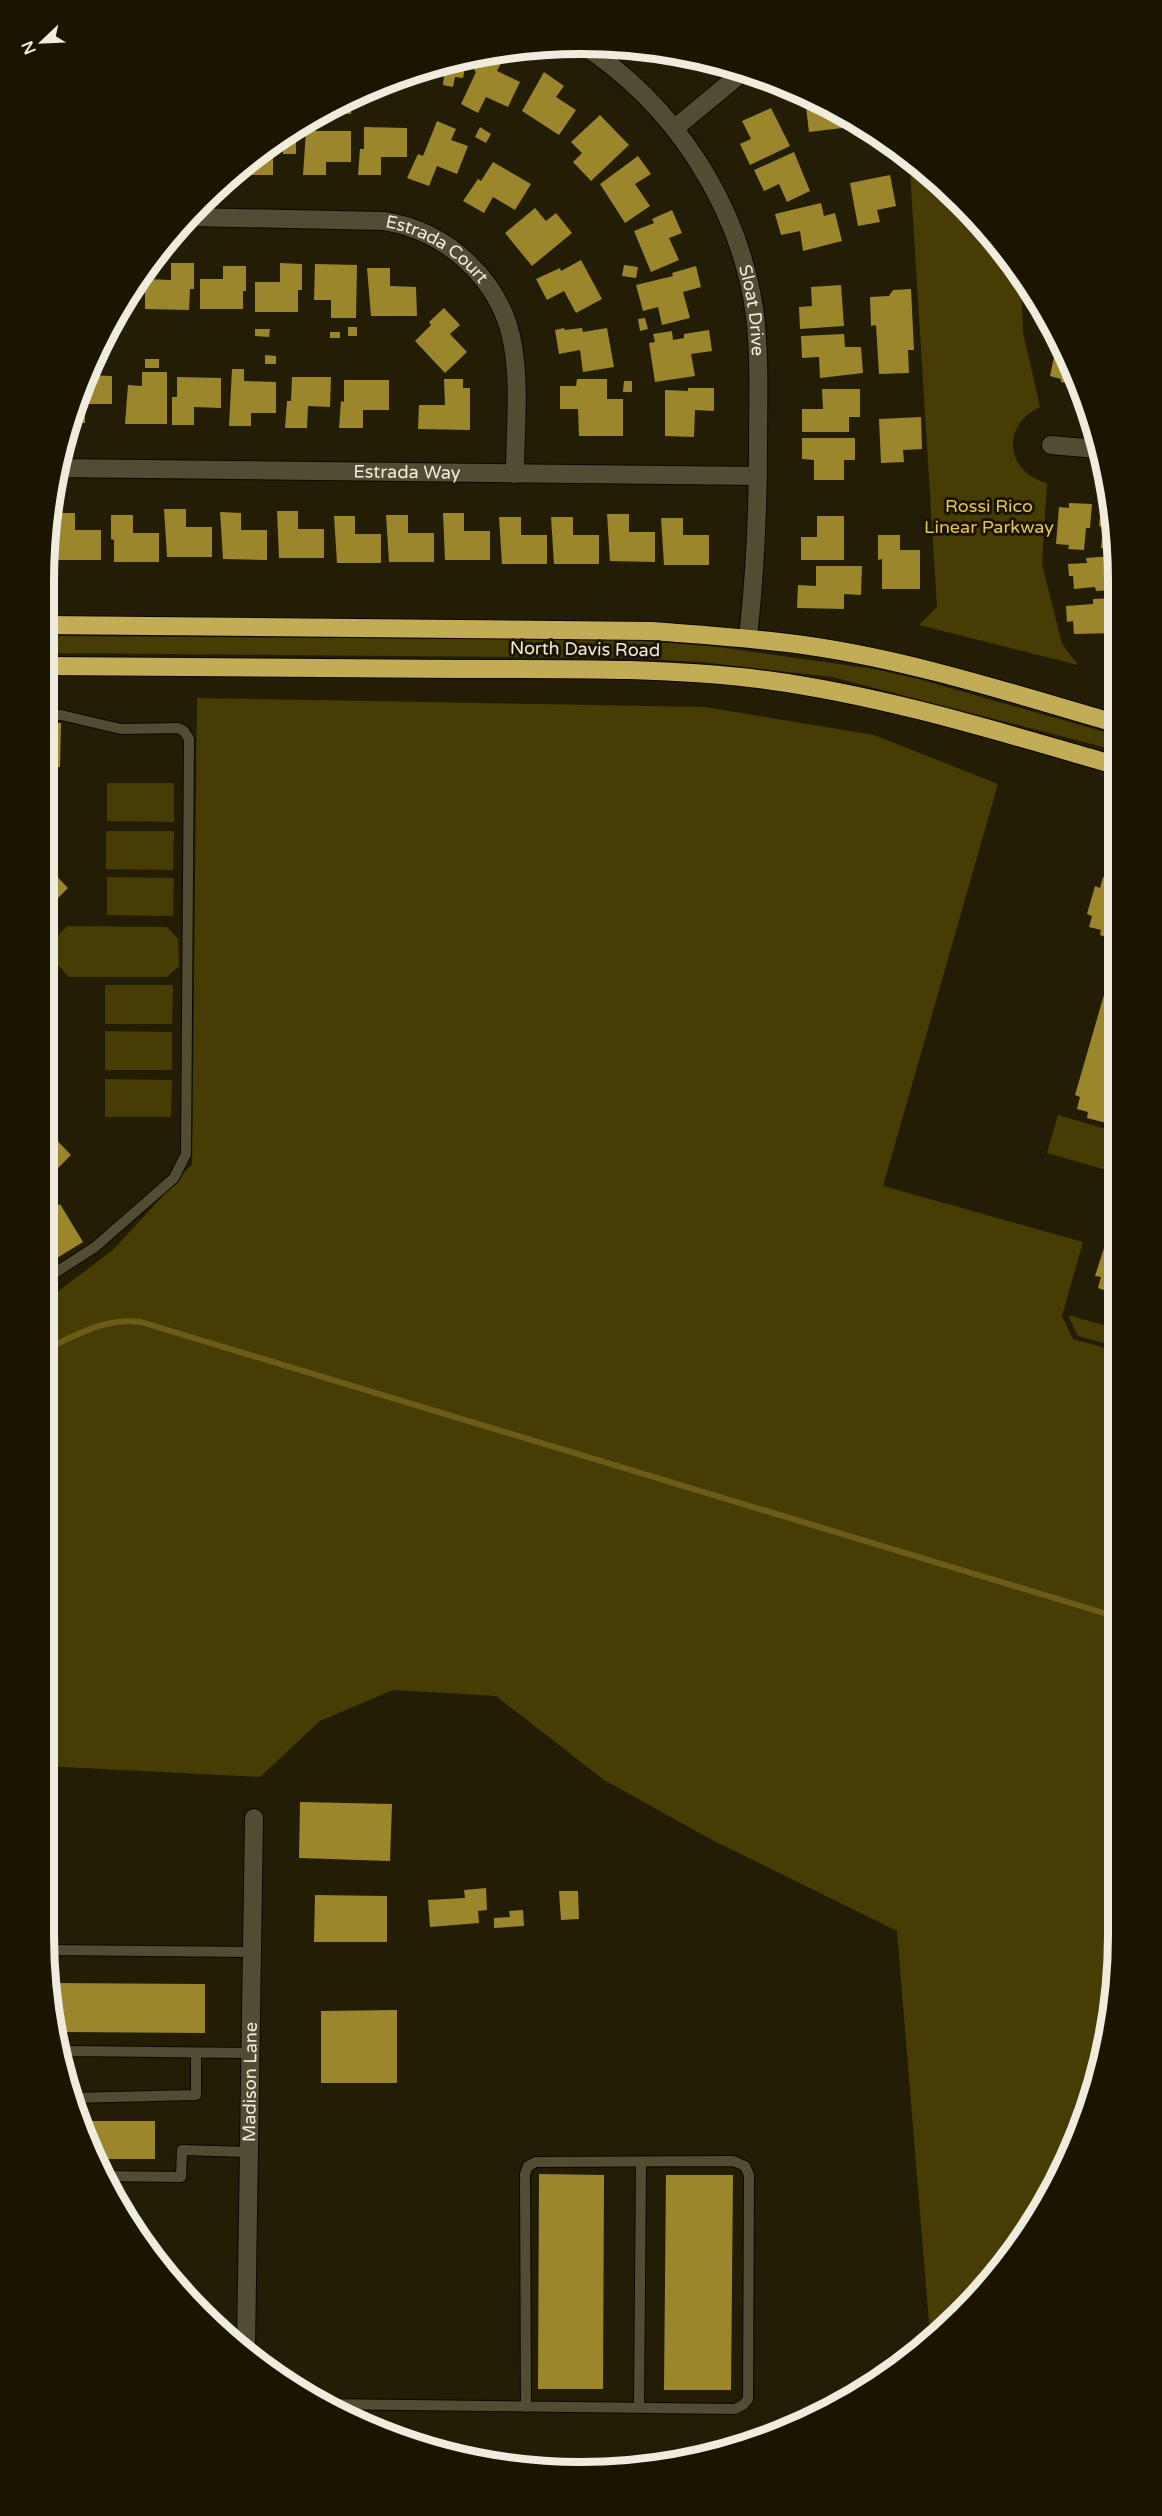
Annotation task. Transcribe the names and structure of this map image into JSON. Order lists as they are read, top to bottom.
{
  "streets": {
    "highway": ["North Davis Road"],
    "street": [
      "Estrada Court",
      "Sloat Drive",
      "Estrada Way",
      "Madison Lane"
    ]
  },
  "crossings": [
    ["Estrada Court", "Estrada Way"],
    ["Sloat Drive", "Estrada Way"],
    ["Sloat Drive", "North Davis Road"]
  ],
  "parks": ["Rossi Rico Linear Parkway"],
  "north": "bottom left"
}
